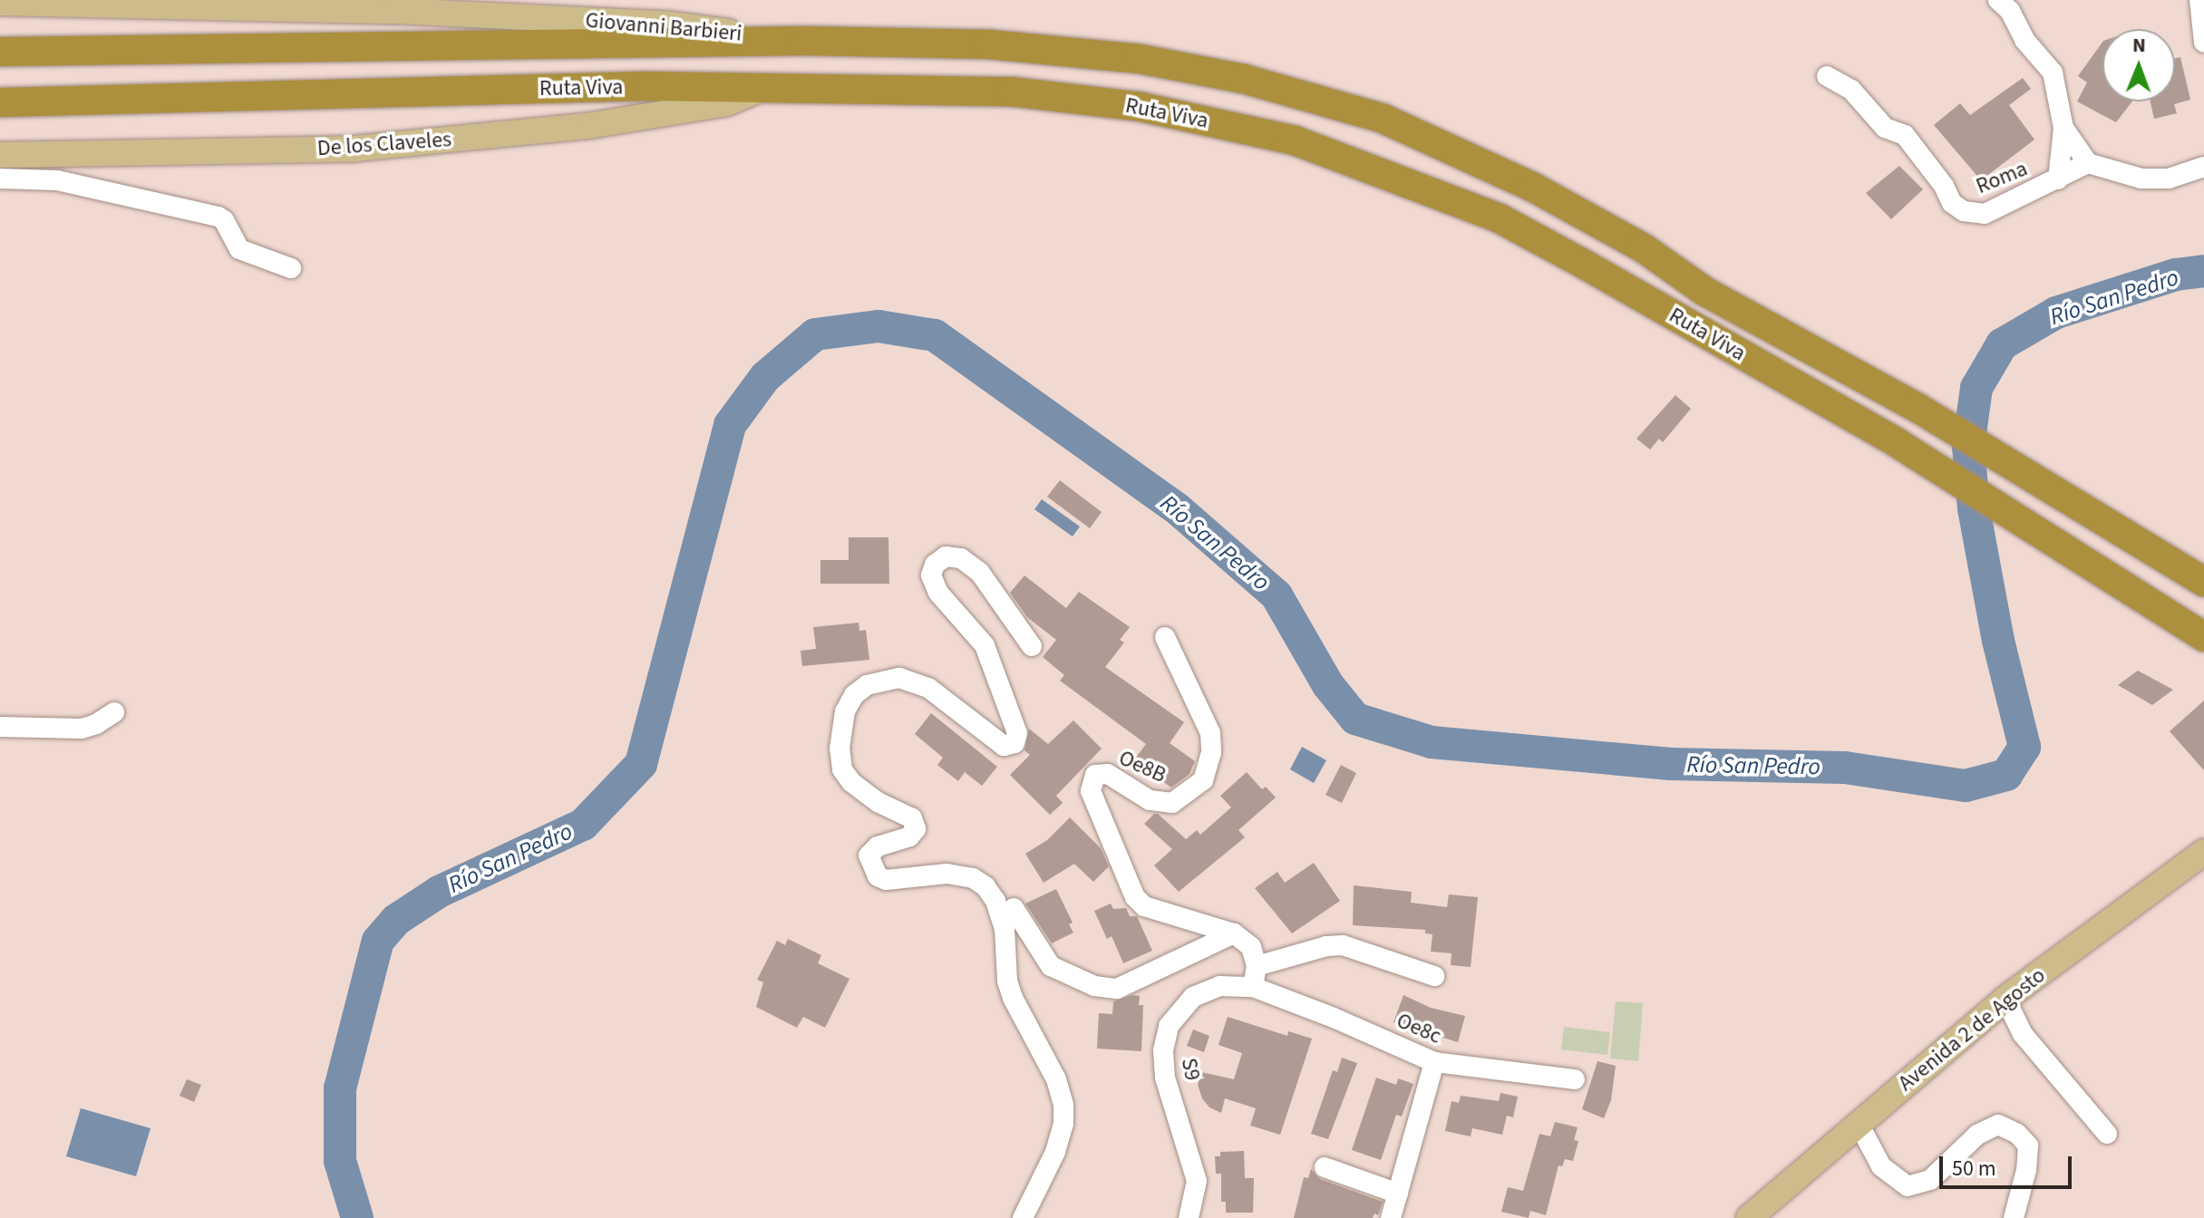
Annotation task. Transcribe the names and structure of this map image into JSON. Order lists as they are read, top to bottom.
{
  "streets": {
    "highway": ["Ruta Viva"],
    "main road": ["Giovanni Barbieri", "De los Claveles", "Avenida 2 de Agosto"],
    "street": [
      "Roma",
      "Oe8B",
      "Oe8c",
      "S9"
    ]
  },
  "crossings": [
    ["Giovanni Barbieri", "Ruta Viva"],
    ["Ruta Viva", "De los Claveles"],
    ["Oe8c", "S9"]
  ],
  "water": ["Río San Pedro"],
  "scale_bar": "50 m",
  "north": "top"
}
